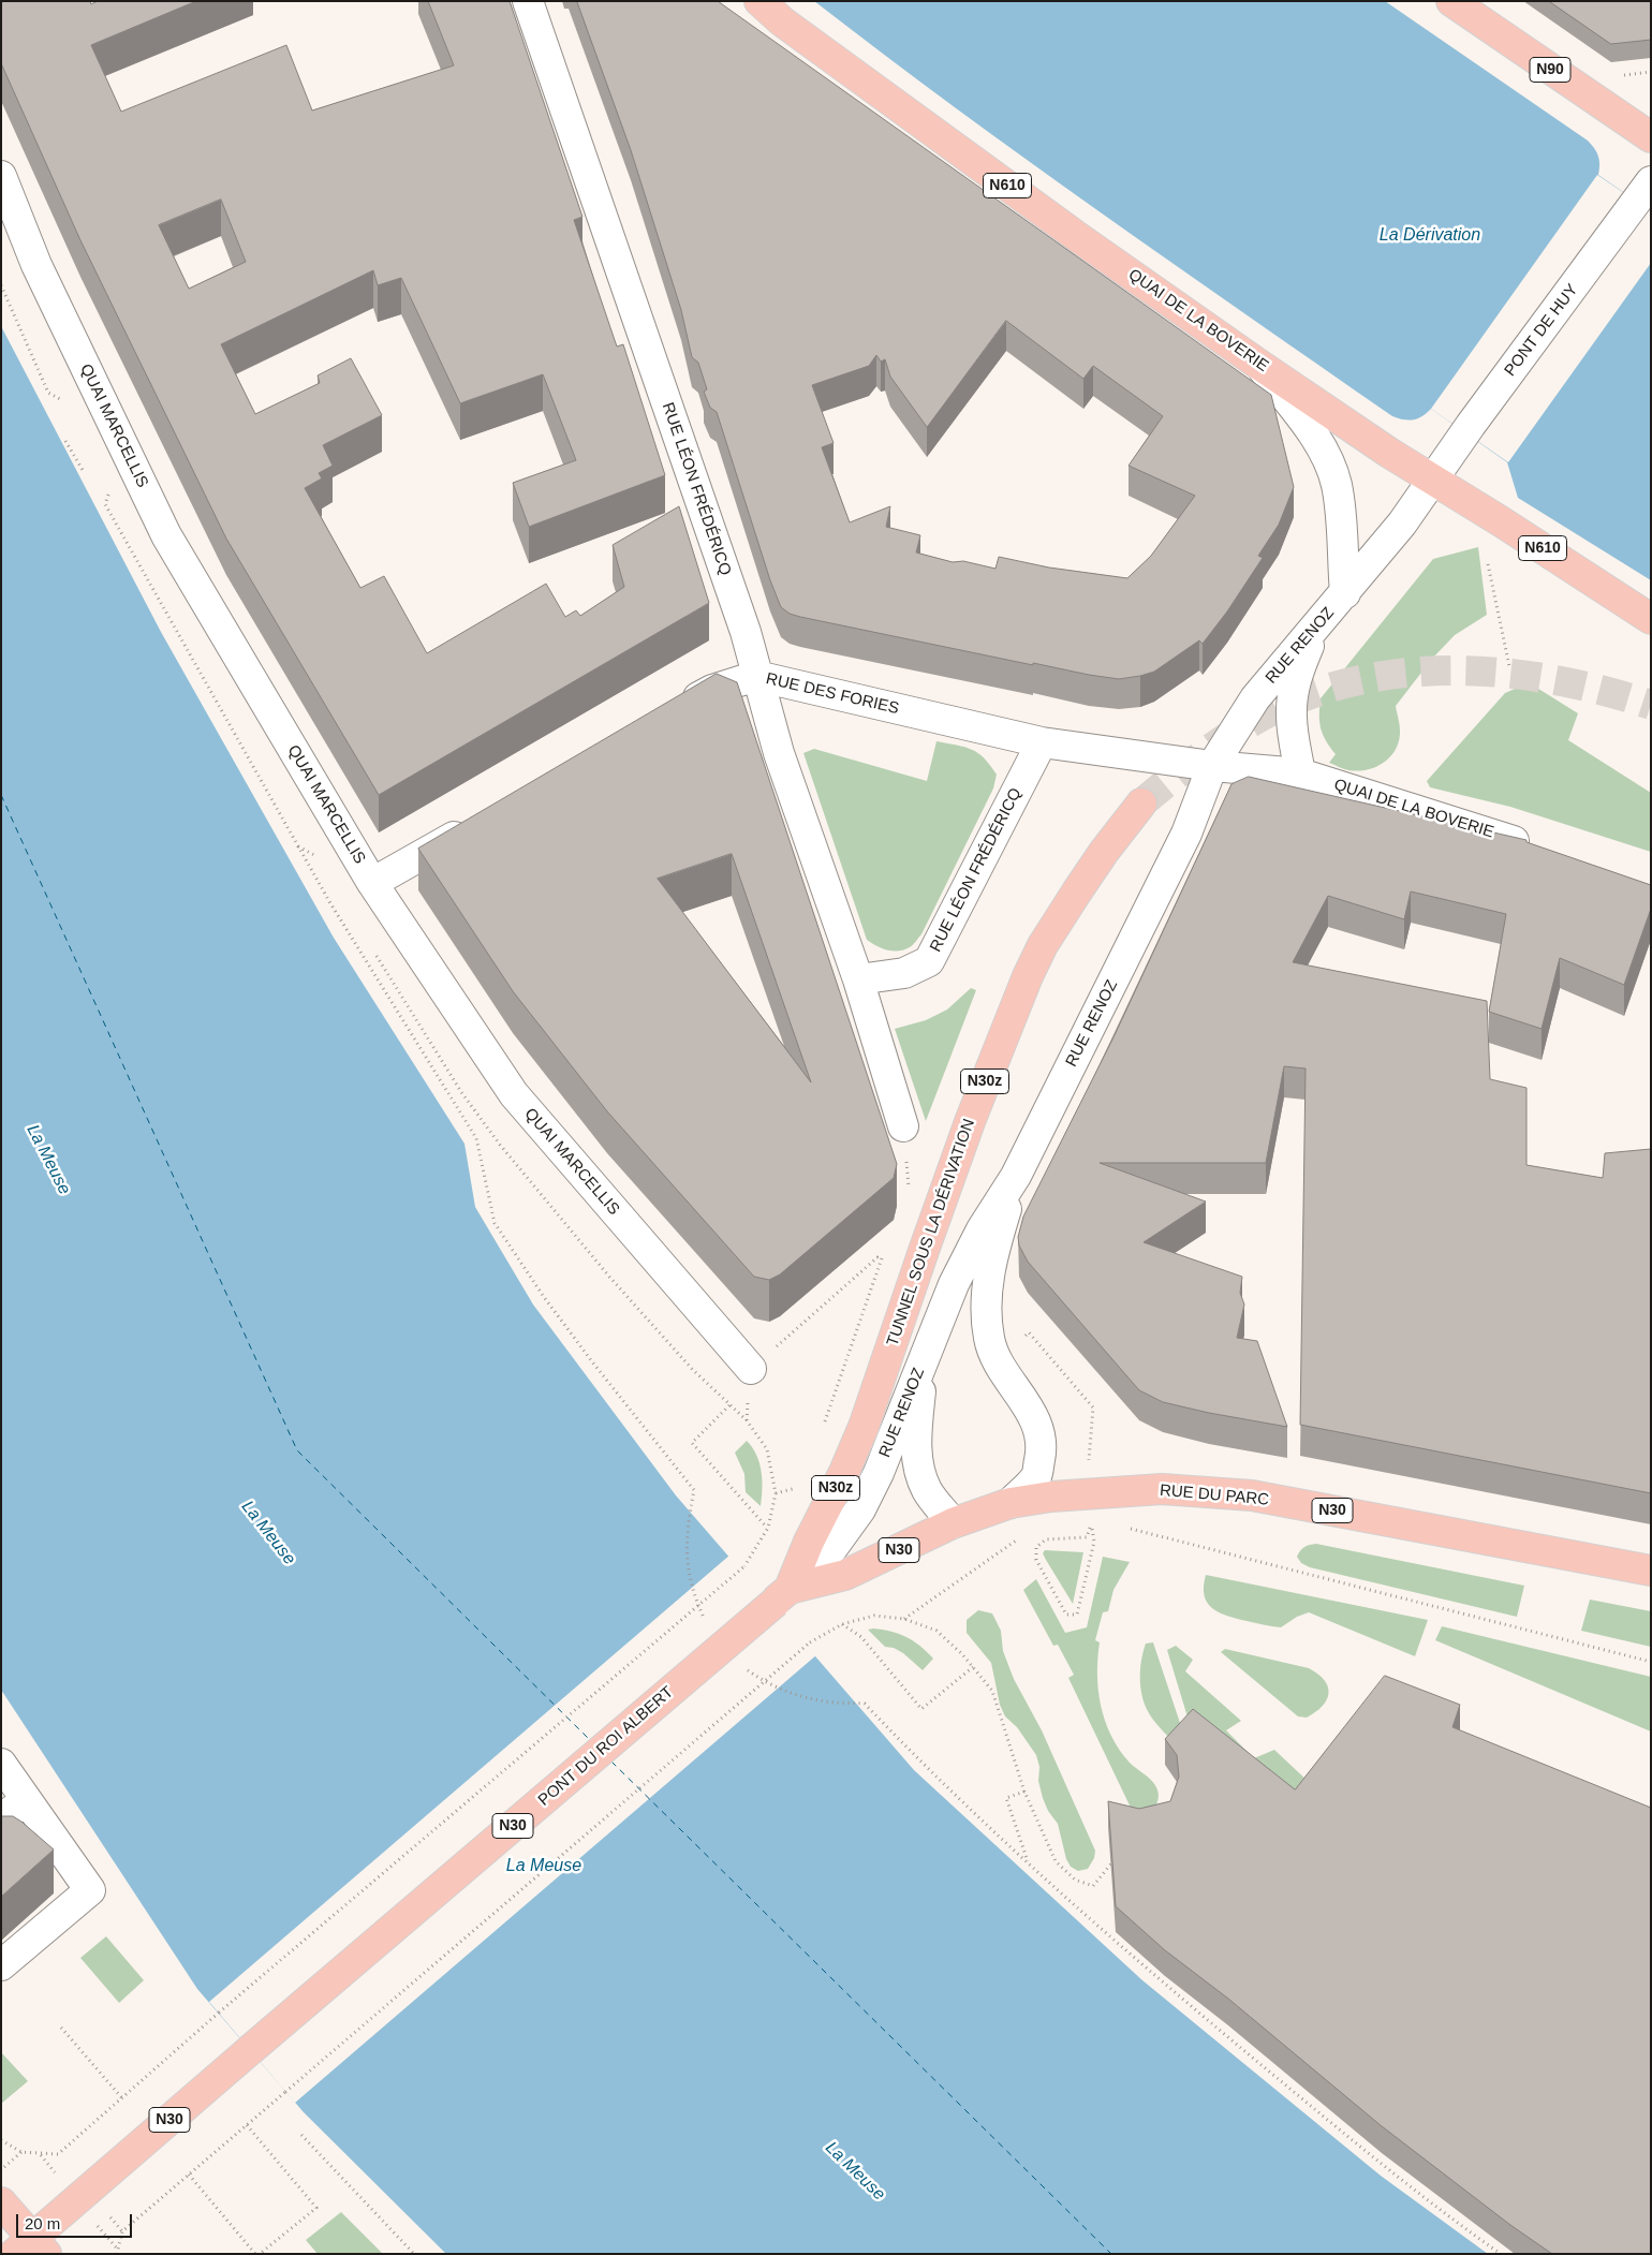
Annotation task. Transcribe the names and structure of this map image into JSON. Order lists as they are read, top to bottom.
{
  "streets": {
    "main road": [
      "N90",
      "N610",
      "QUAI DE LA BOVERIE",
      "N30z",
      "TUNNEL SOUS LA DÉRIVATION",
      "RUE DU PARC",
      "N30",
      "PONT DU ROI ALBERT"
    ],
    "street": [
      "PONT DE HUY",
      "QUAI MARCELLIS",
      "RUE LÉON FRÉDÉRICQ",
      "RUE RENOZ",
      "RUE DES FORIES"
    ]
  },
  "crossings": [
    ["QUAI DE LA BOVERIE", "PONT DE HUY"],
    ["QUAI DE LA BOVERIE", "RUE RENOZ"],
    ["QUAI DE LA BOVERIE", "RUE DES FORIES"],
    ["PONT DE HUY", "RUE RENOZ"],
    ["RUE LÉON FRÉDÉRICQ", "RUE DES FORIES"],
    ["RUE RENOZ", "RUE DES FORIES"],
    ["RUE RENOZ", "TUNNEL SOUS LA DÉRIVATION"],
    ["RUE RENOZ", "RUE DU PARC"],
    ["RUE RENOZ", "PONT DU ROI ALBERT"],
    ["TUNNEL SOUS LA DÉRIVATION", "RUE DU PARC"],
    ["TUNNEL SOUS LA DÉRIVATION", "PONT DU ROI ALBERT"],
    ["RUE DU PARC", "PONT DU ROI ALBERT"]
  ],
  "water": ["La Dérivation", "La Meuse"],
  "scale_bar": "20 m"
}
